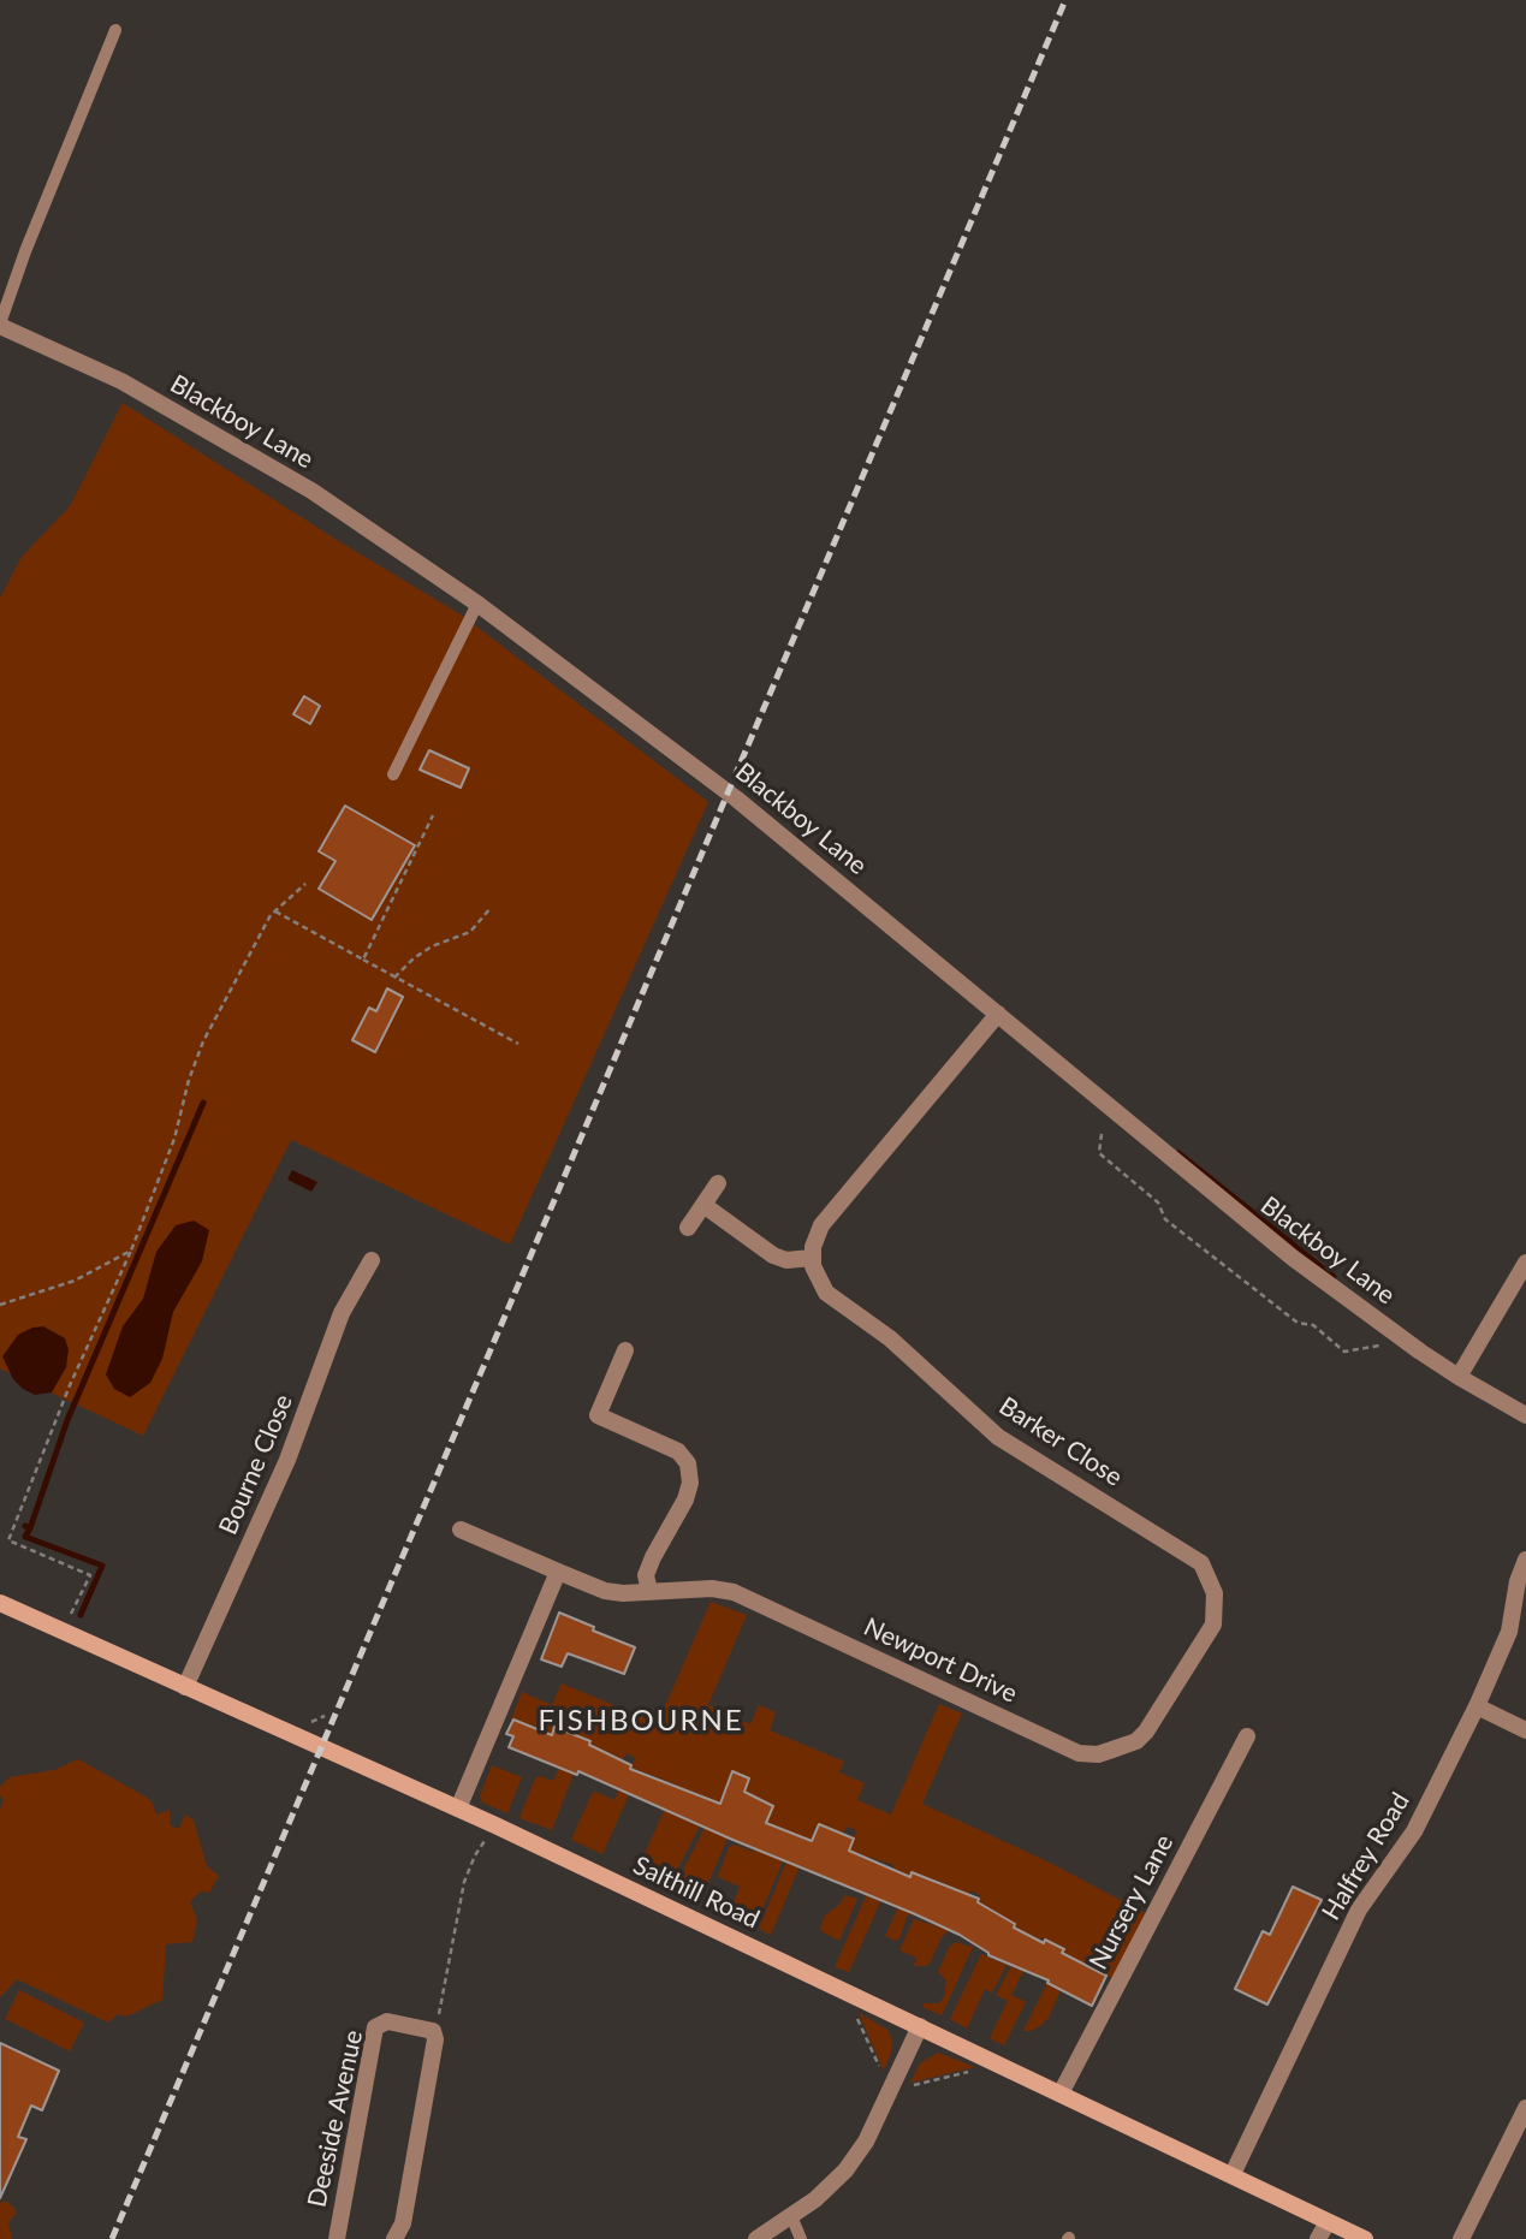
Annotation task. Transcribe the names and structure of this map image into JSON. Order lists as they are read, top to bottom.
{
  "streets": {
    "street": [
      "Blackboy Lane",
      "Barker Close",
      "Bourne Close",
      "Newport Drive",
      "Halfrey Road",
      "Salthill Road",
      "Nursery Lane",
      "Deeside Avenue"
    ]
  },
  "crossings": [
    ["Barker Close", "Newport Drive"],
    ["Bourne Close", "Salthill Road"],
    ["Halfrey Road", "Salthill Road"],
    ["Salthill Road", "Nursery Lane"]
  ],
  "districts": ["FISHBOURNE"]
}
